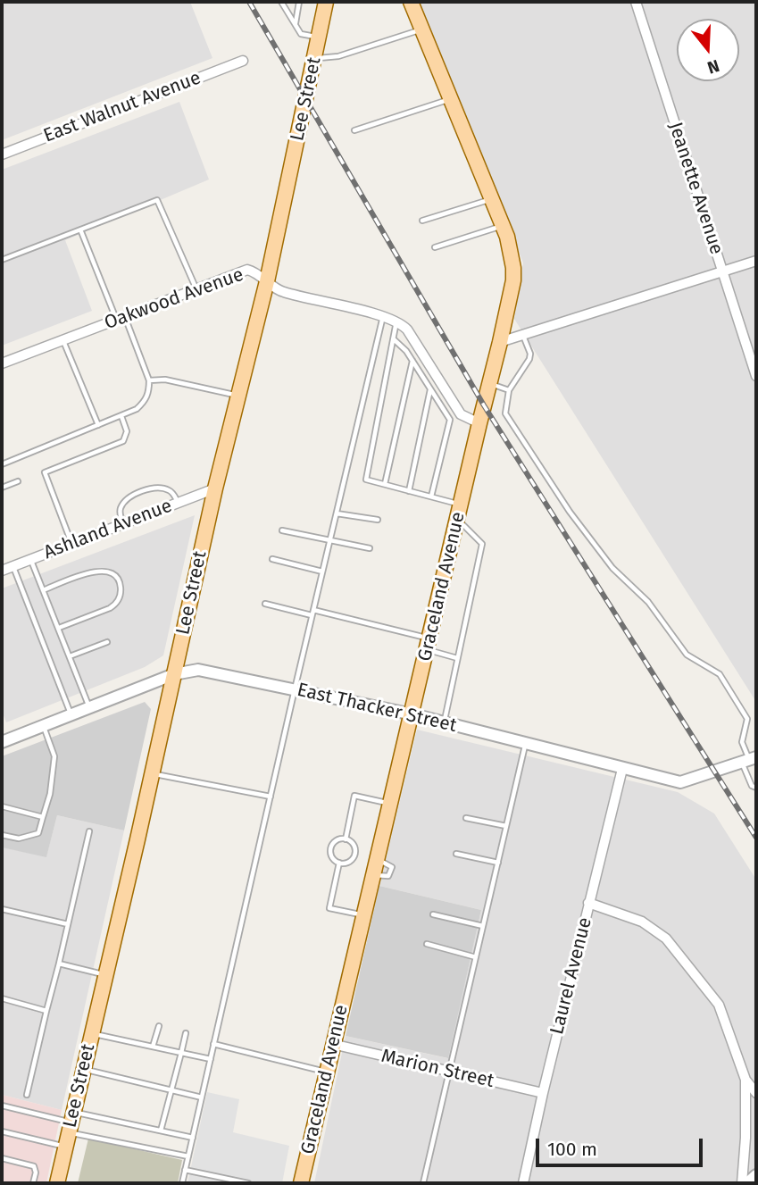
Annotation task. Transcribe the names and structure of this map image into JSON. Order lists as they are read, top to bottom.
{
  "streets": {
    "main road": ["Lee Street", "Graceland Avenue"],
    "street": [
      "East Walnut Avenue",
      "Jeanette Avenue",
      "Oakwood Avenue",
      "Ashland Avenue",
      "East Thacker Street",
      "Laurel Avenue",
      "Marion Street"
    ]
  },
  "crossings": [
    ["Lee Street", "Oakwood Avenue"],
    ["Lee Street", "Ashland Avenue"],
    ["Lee Street", "East Thacker Street"],
    ["Oakwood Avenue", "Graceland Avenue"],
    ["Graceland Avenue", "East Thacker Street"],
    ["Graceland Avenue", "Marion Street"],
    ["East Thacker Street", "Laurel Avenue"],
    ["Laurel Avenue", "Marion Street"]
  ],
  "scale_bar": "100 m",
  "north": "bottom"
}
